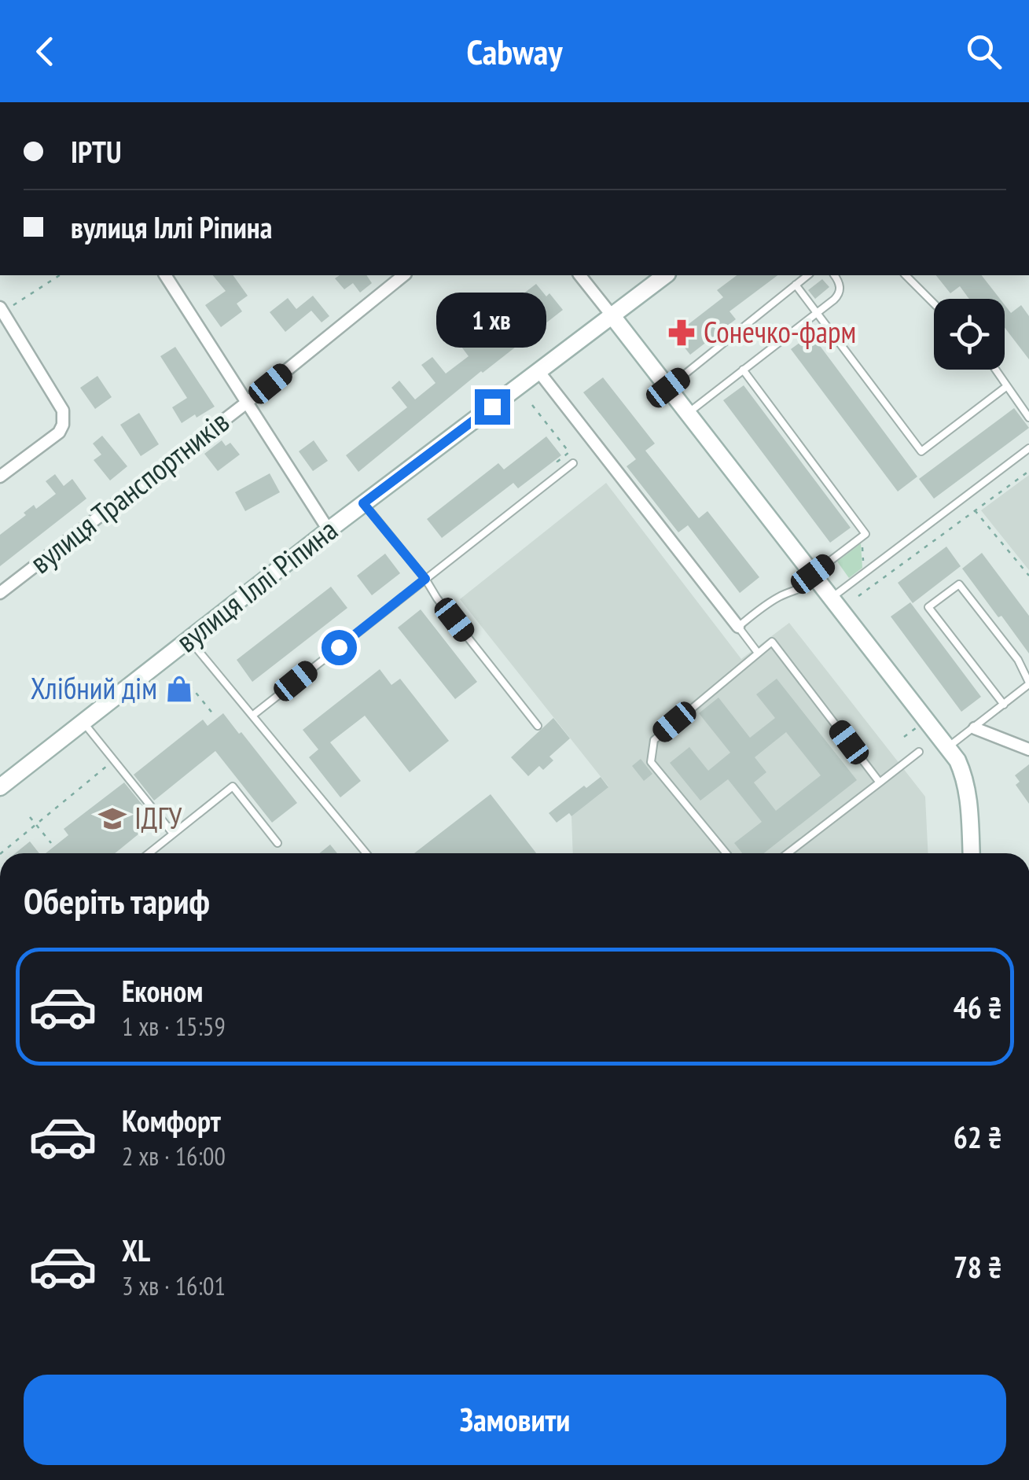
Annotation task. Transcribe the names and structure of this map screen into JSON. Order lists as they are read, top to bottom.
{
  "streets": {
    "main road": ["вулиця Іллі Ріпина"],
    "street": ["вулиця Транспортників"]
  },
  "places": {
    "pharmacy": ["Сонечко-фарм"],
    "shop": ["Хлібний дім"],
    "school or university": ["ІДГУ"]
  },
  "page": {
    "header": "Cabway",
    "banner": ["IPTU", "вулиця Іллі Ріпина"],
    "bubble": "1 хв",
    "heading": "Оберіть тариф",
    "list": [
      {
        "name": "Економ",
        "note": "1 хв · 15:59",
        "value": "46 ₴"
      },
      {
        "name": "Комфорт",
        "note": "2 хв · 16:00",
        "value": "62 ₴"
      },
      {
        "name": "XL",
        "note": "3 хв · 16:01",
        "value": "78 ₴"
      }
    ],
    "buttons": "Замовити"
  }
}
